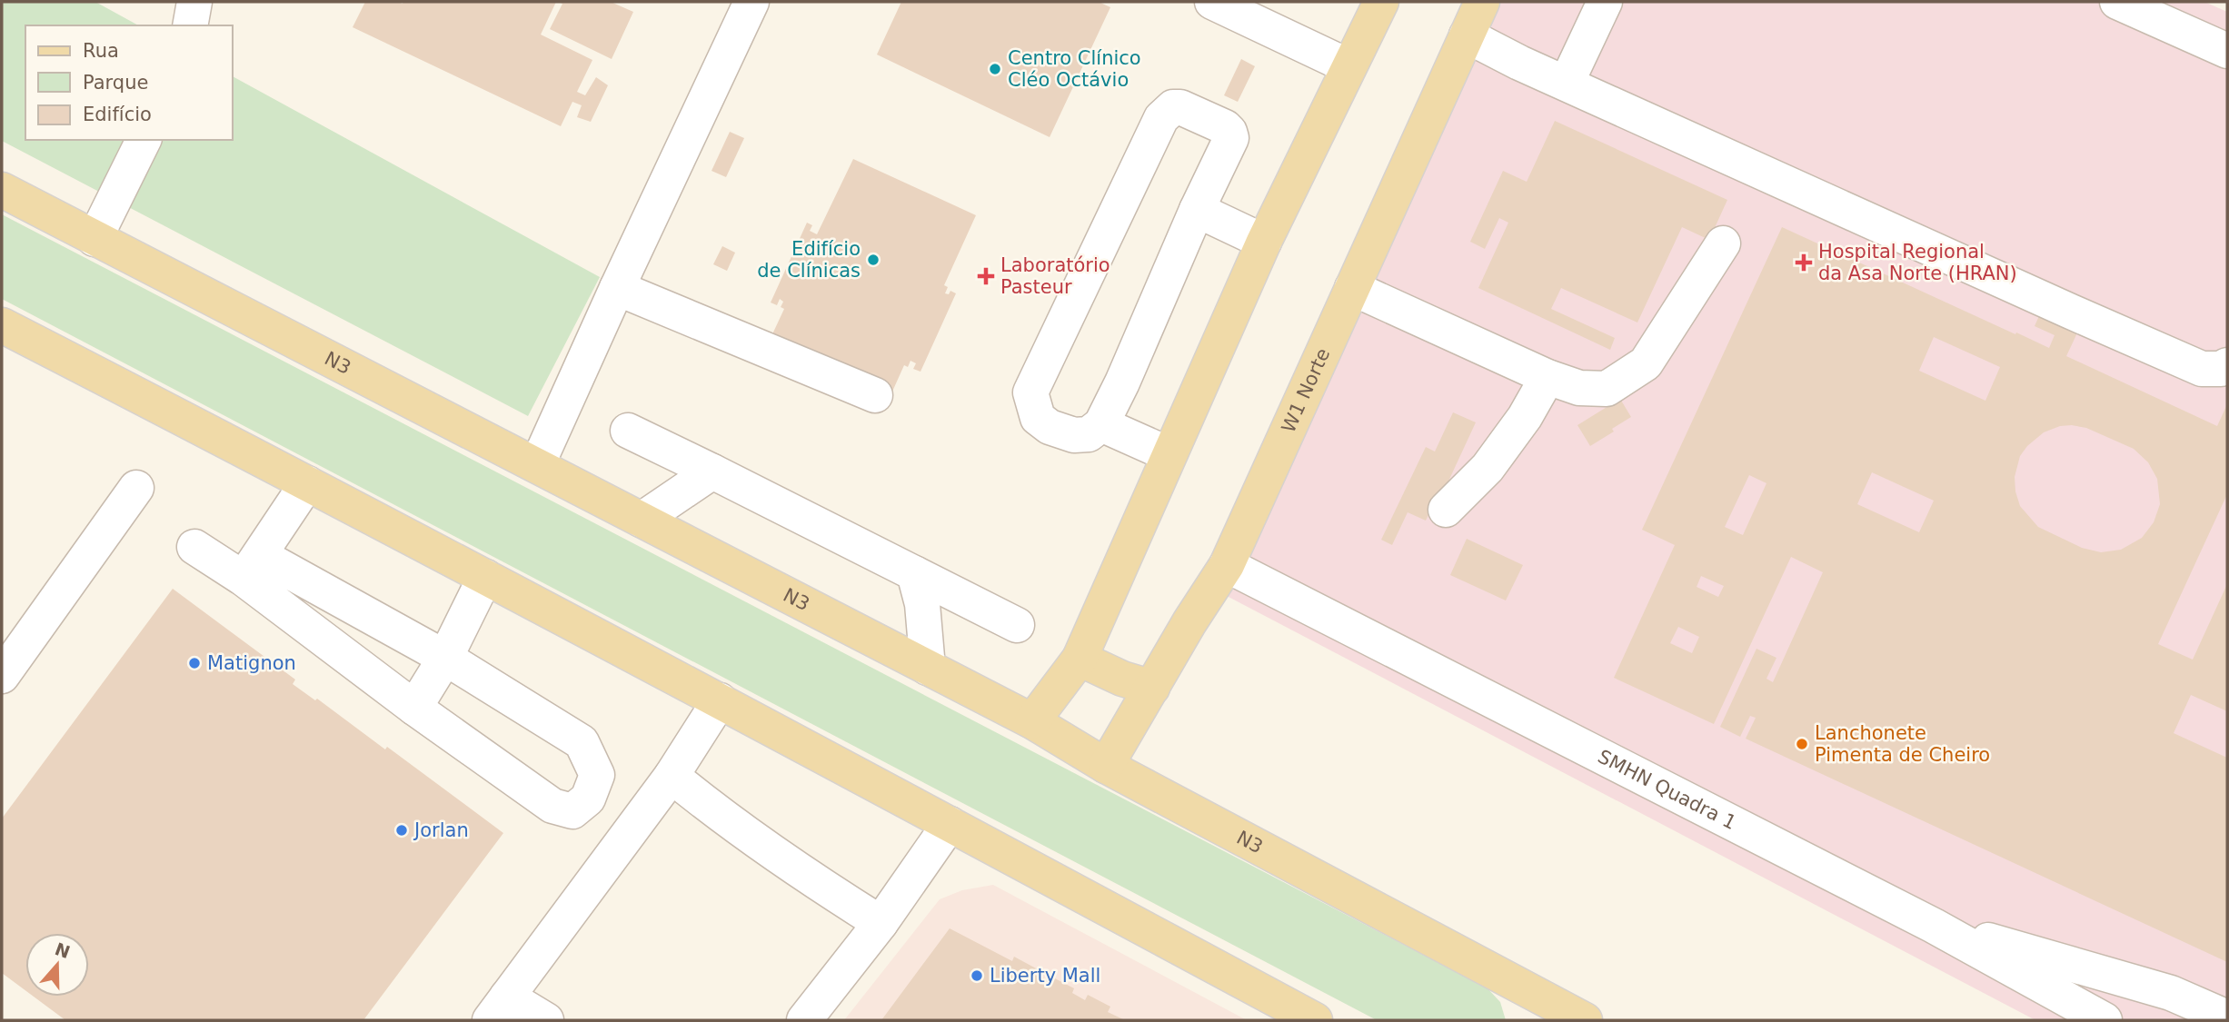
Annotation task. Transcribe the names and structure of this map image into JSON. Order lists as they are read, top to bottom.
{
  "streets": {
    "main road": ["N3", "W1 Norte"],
    "lane": ["SMHN Quadra 1"]
  },
  "crossings": [
    ["N3", "W1 Norte"],
    ["W1 Norte", "SMHN Quadra 1"]
  ],
  "places": {
    "other": [
      "Centro Clínico Cléo Octávio",
      "Edifício de Clínicas",
      "Matignon",
      "Lanchonete Pimenta de Cheiro",
      "Jorlan",
      "Liberty Mall"
    ],
    "health": ["Hospital Regional da Asa Norte (HRAN)", "Laboratório Pasteur"]
  },
  "legend": ["Rua", "Parque", "Edifício"],
  "north": "top"
}
